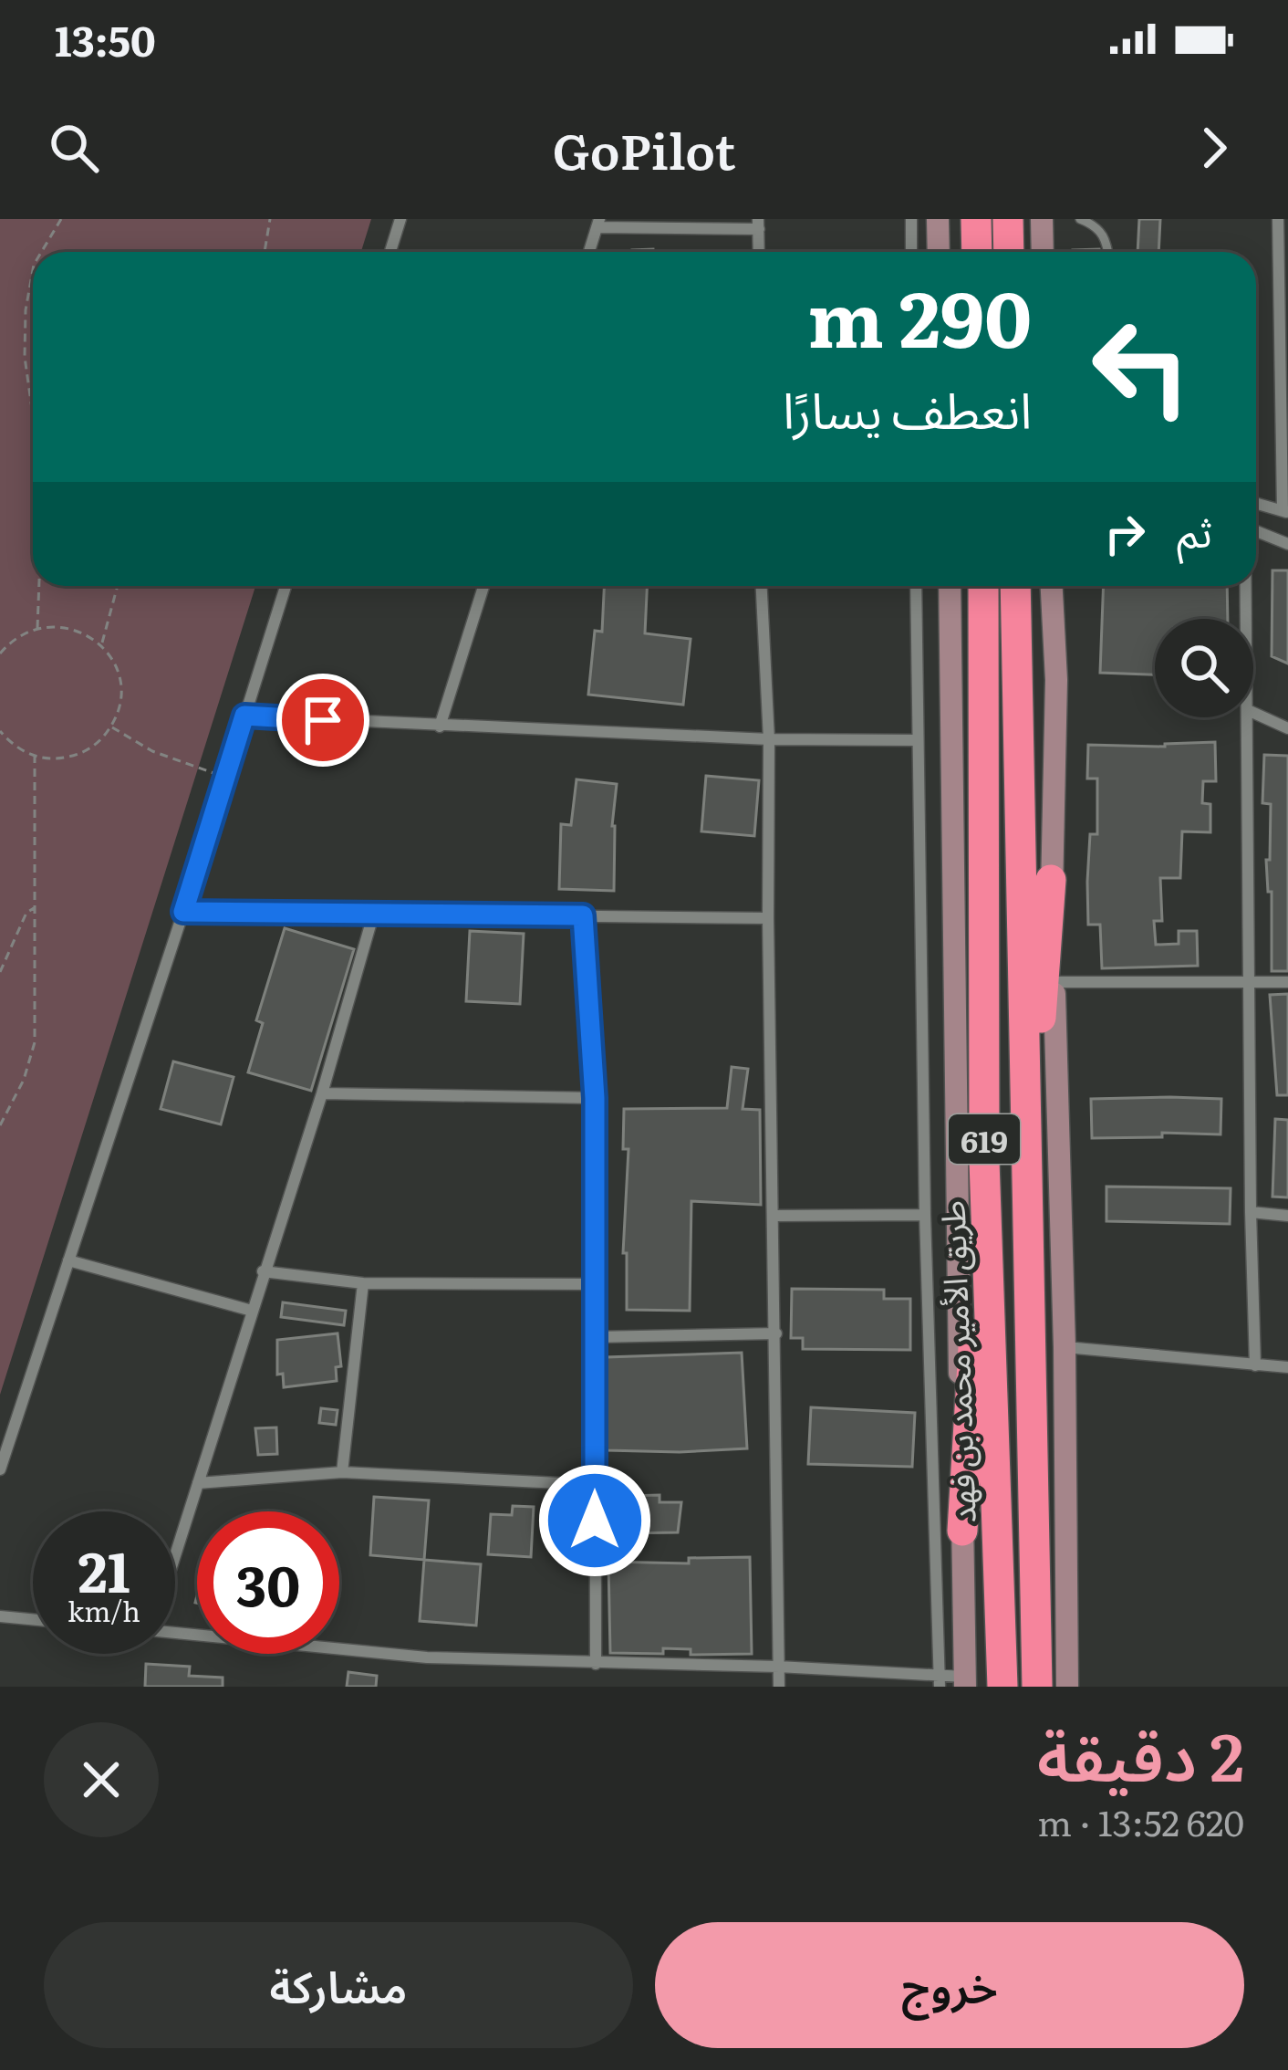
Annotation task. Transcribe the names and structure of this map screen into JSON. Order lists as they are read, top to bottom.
{
  "streets": {
    "highway": ["619", "طريق الأمير محمد بن فهد"]
  },
  "page": {
    "status": "13:50",
    "header": "GoPilot",
    "turn": ["290 m", "انعطف يسارًا"],
    "then": "ثم",
    "speed": "21 km/h",
    "limit": "30",
    "heading": ["2 دقيقة", "620 m · 13:52"],
    "buttons": ["خروج", "مشاركة"]
  }
}
